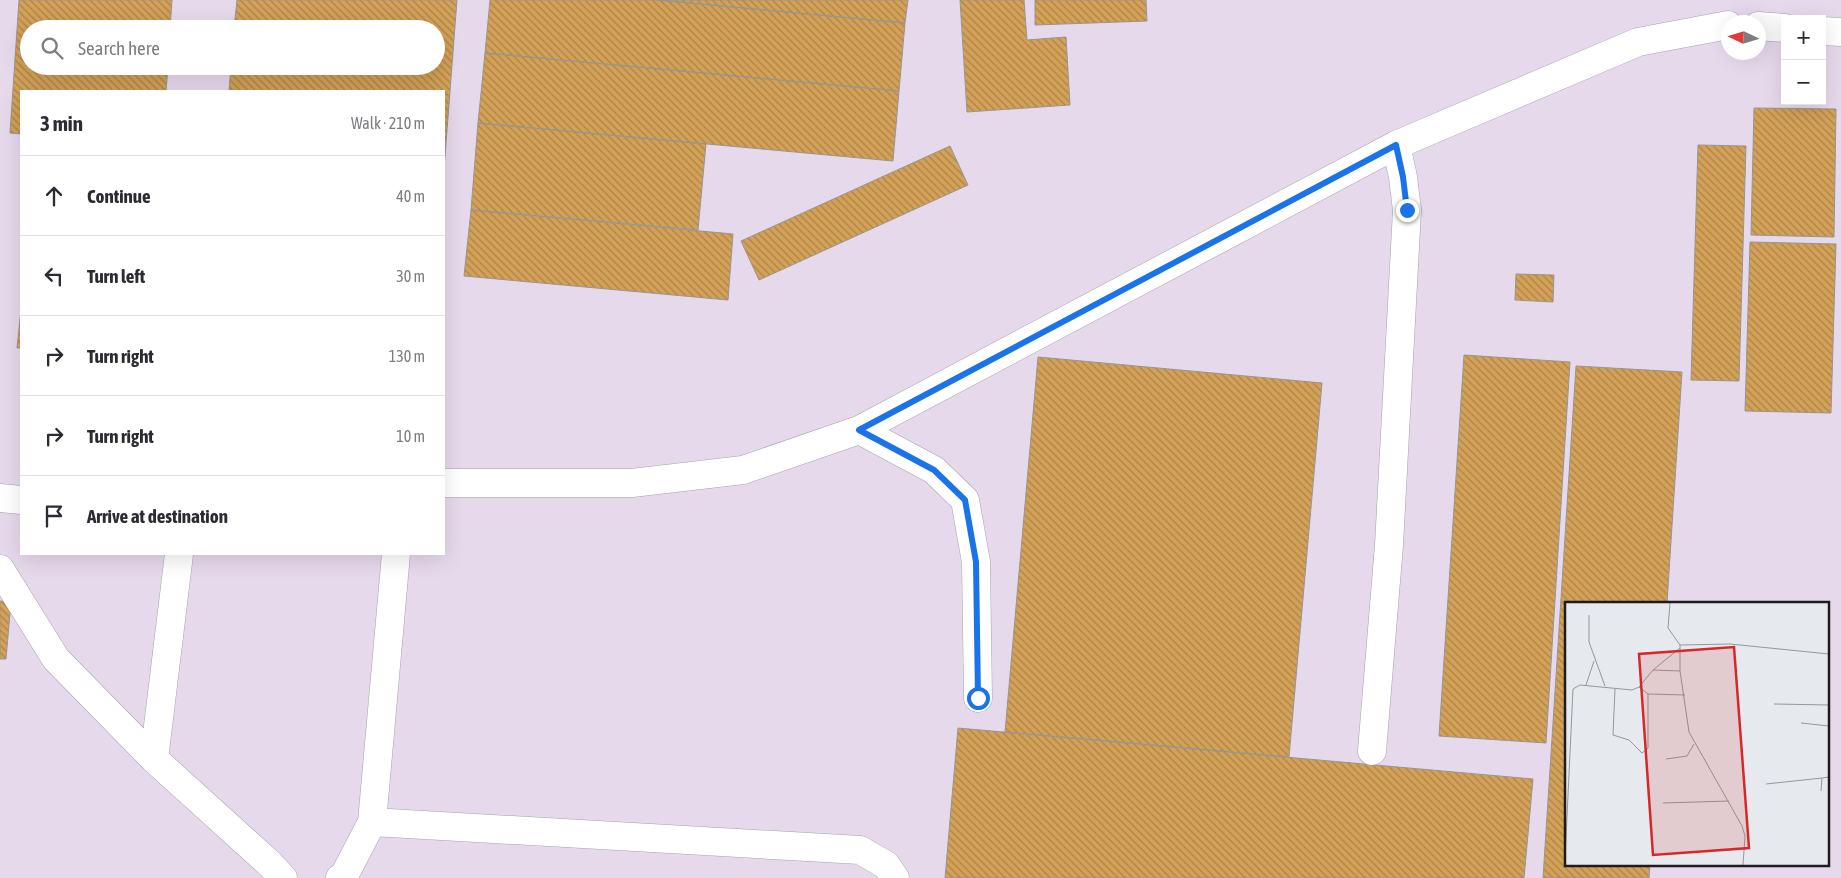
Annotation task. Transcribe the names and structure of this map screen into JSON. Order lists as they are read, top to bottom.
{
  "north": "left",
  "page": {
    "map_buttons": ["+", "−"],
    "search": "Search here",
    "heading": ["3 min", "Walk · 210 m"],
    "list": [
      ["Continue", "40 m"],
      ["Turn left", "30 m"],
      ["Turn right", "130 m"],
      ["Turn right", "10 m"],
      "Arrive at destination"
    ]
  }
}
